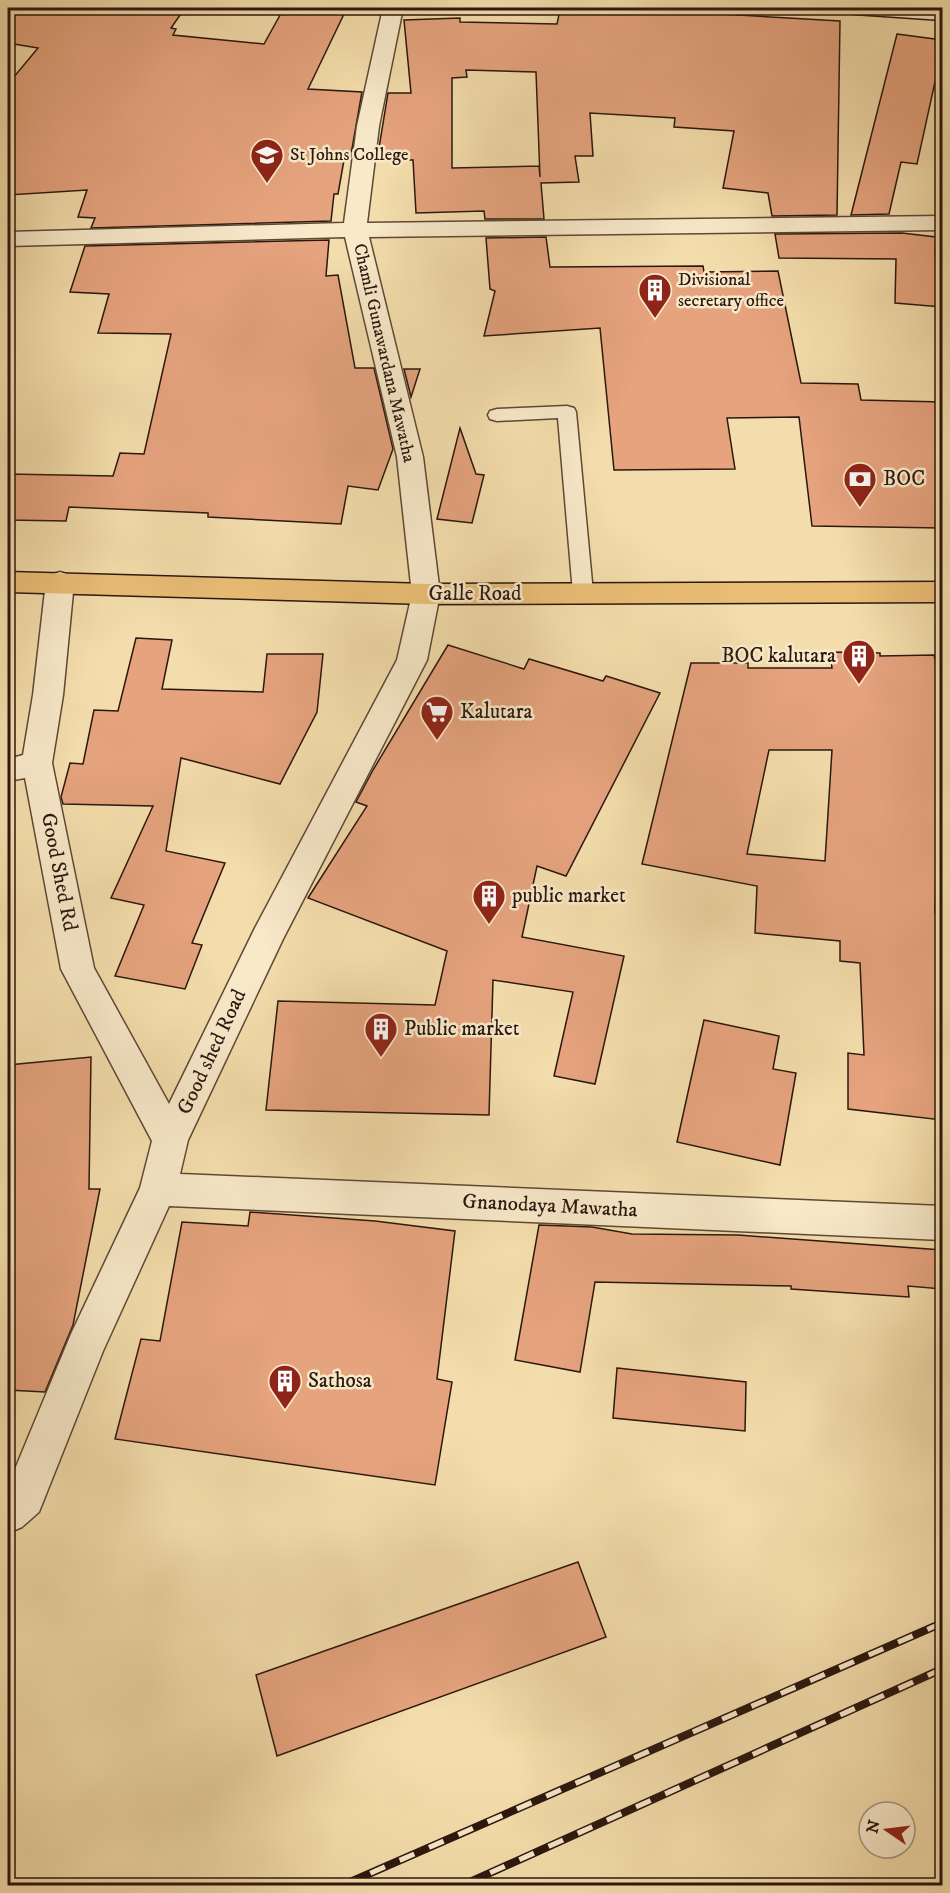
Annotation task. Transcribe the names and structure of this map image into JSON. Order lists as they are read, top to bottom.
{
  "streets": {
    "highway": ["Galle Road"],
    "street": [
      "Chamli Gunawardana Mawatha",
      "Good Shed Rd",
      "Good shed Road",
      "Gnanodaya Mawatha"
    ]
  },
  "crossings": [
    ["Chamli Gunawardana Mawatha", "Galle Road"],
    ["Chamli Gunawardana Mawatha", "Good shed Road"],
    ["Galle Road", "Good Shed Rd"],
    ["Galle Road", "Good shed Road"],
    ["Good Shed Rd", "Good shed Road"],
    ["Good shed Road", "Gnanodaya Mawatha"]
  ],
  "places": {
    "school or university": ["St Johns College"],
    "building": [
      "Divisional secretary office",
      "BOC kalutara",
      "public market",
      "Public market",
      "Sathosa"
    ],
    "bank": ["BOC"],
    "supermarket": ["Kalutara"]
  },
  "north": "left"
}
